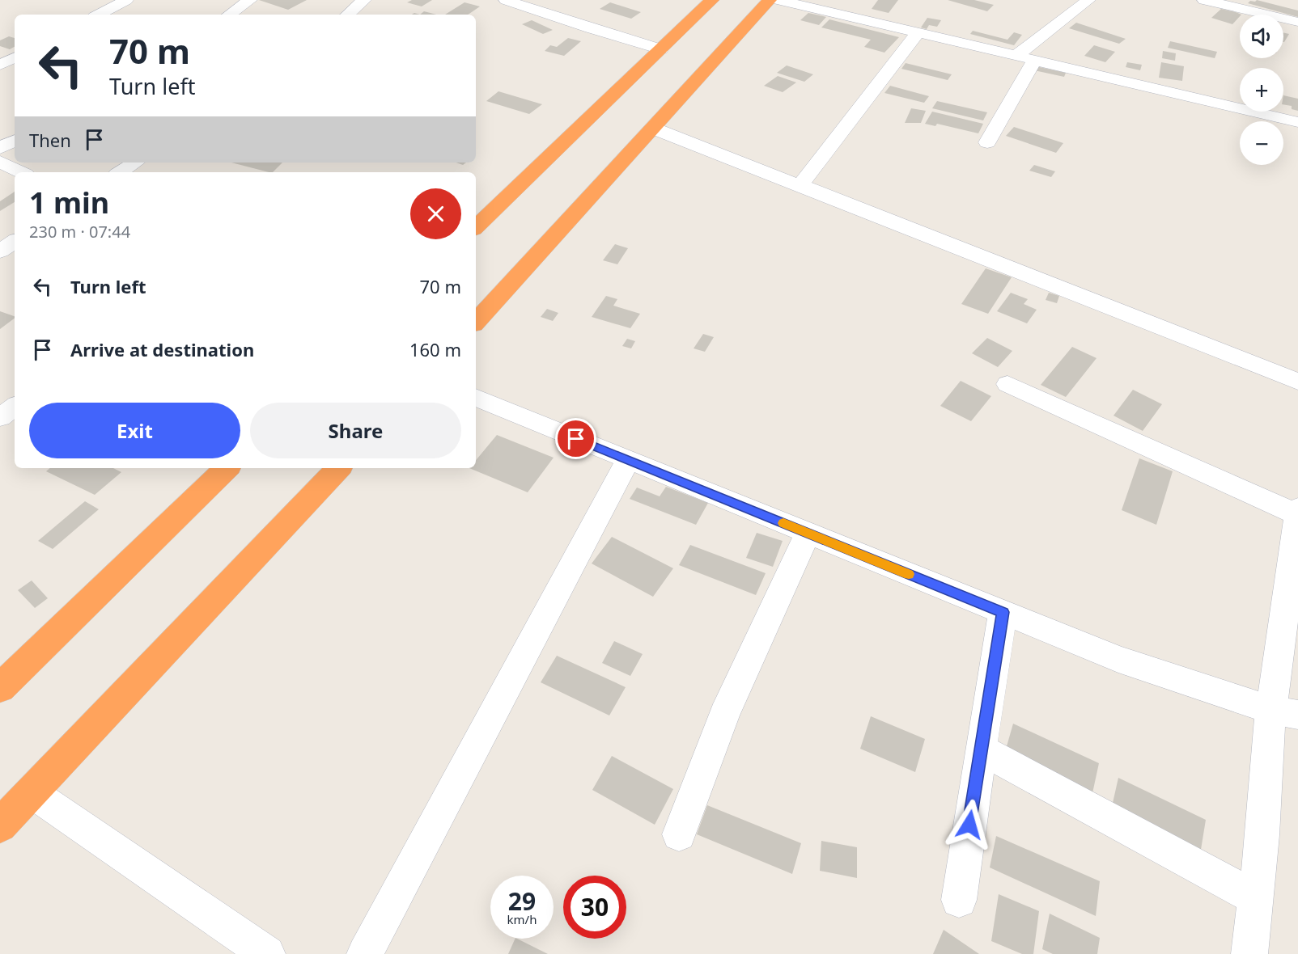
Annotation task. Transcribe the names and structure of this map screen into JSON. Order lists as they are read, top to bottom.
{
  "page": {
    "map_buttons": ["+", "−"],
    "turn": ["70 m", "Turn left"],
    "then": "Then",
    "heading": ["1 min", "230 m · 07:44"],
    "list": [
      {
        "name": "Turn left",
        "value": "70 m"
      },
      {
        "name": "Arrive at destination",
        "value": "160 m"
      }
    ],
    "buttons": ["Exit", "Share"],
    "speed": "29 km/h",
    "limit": "30"
  }
}
